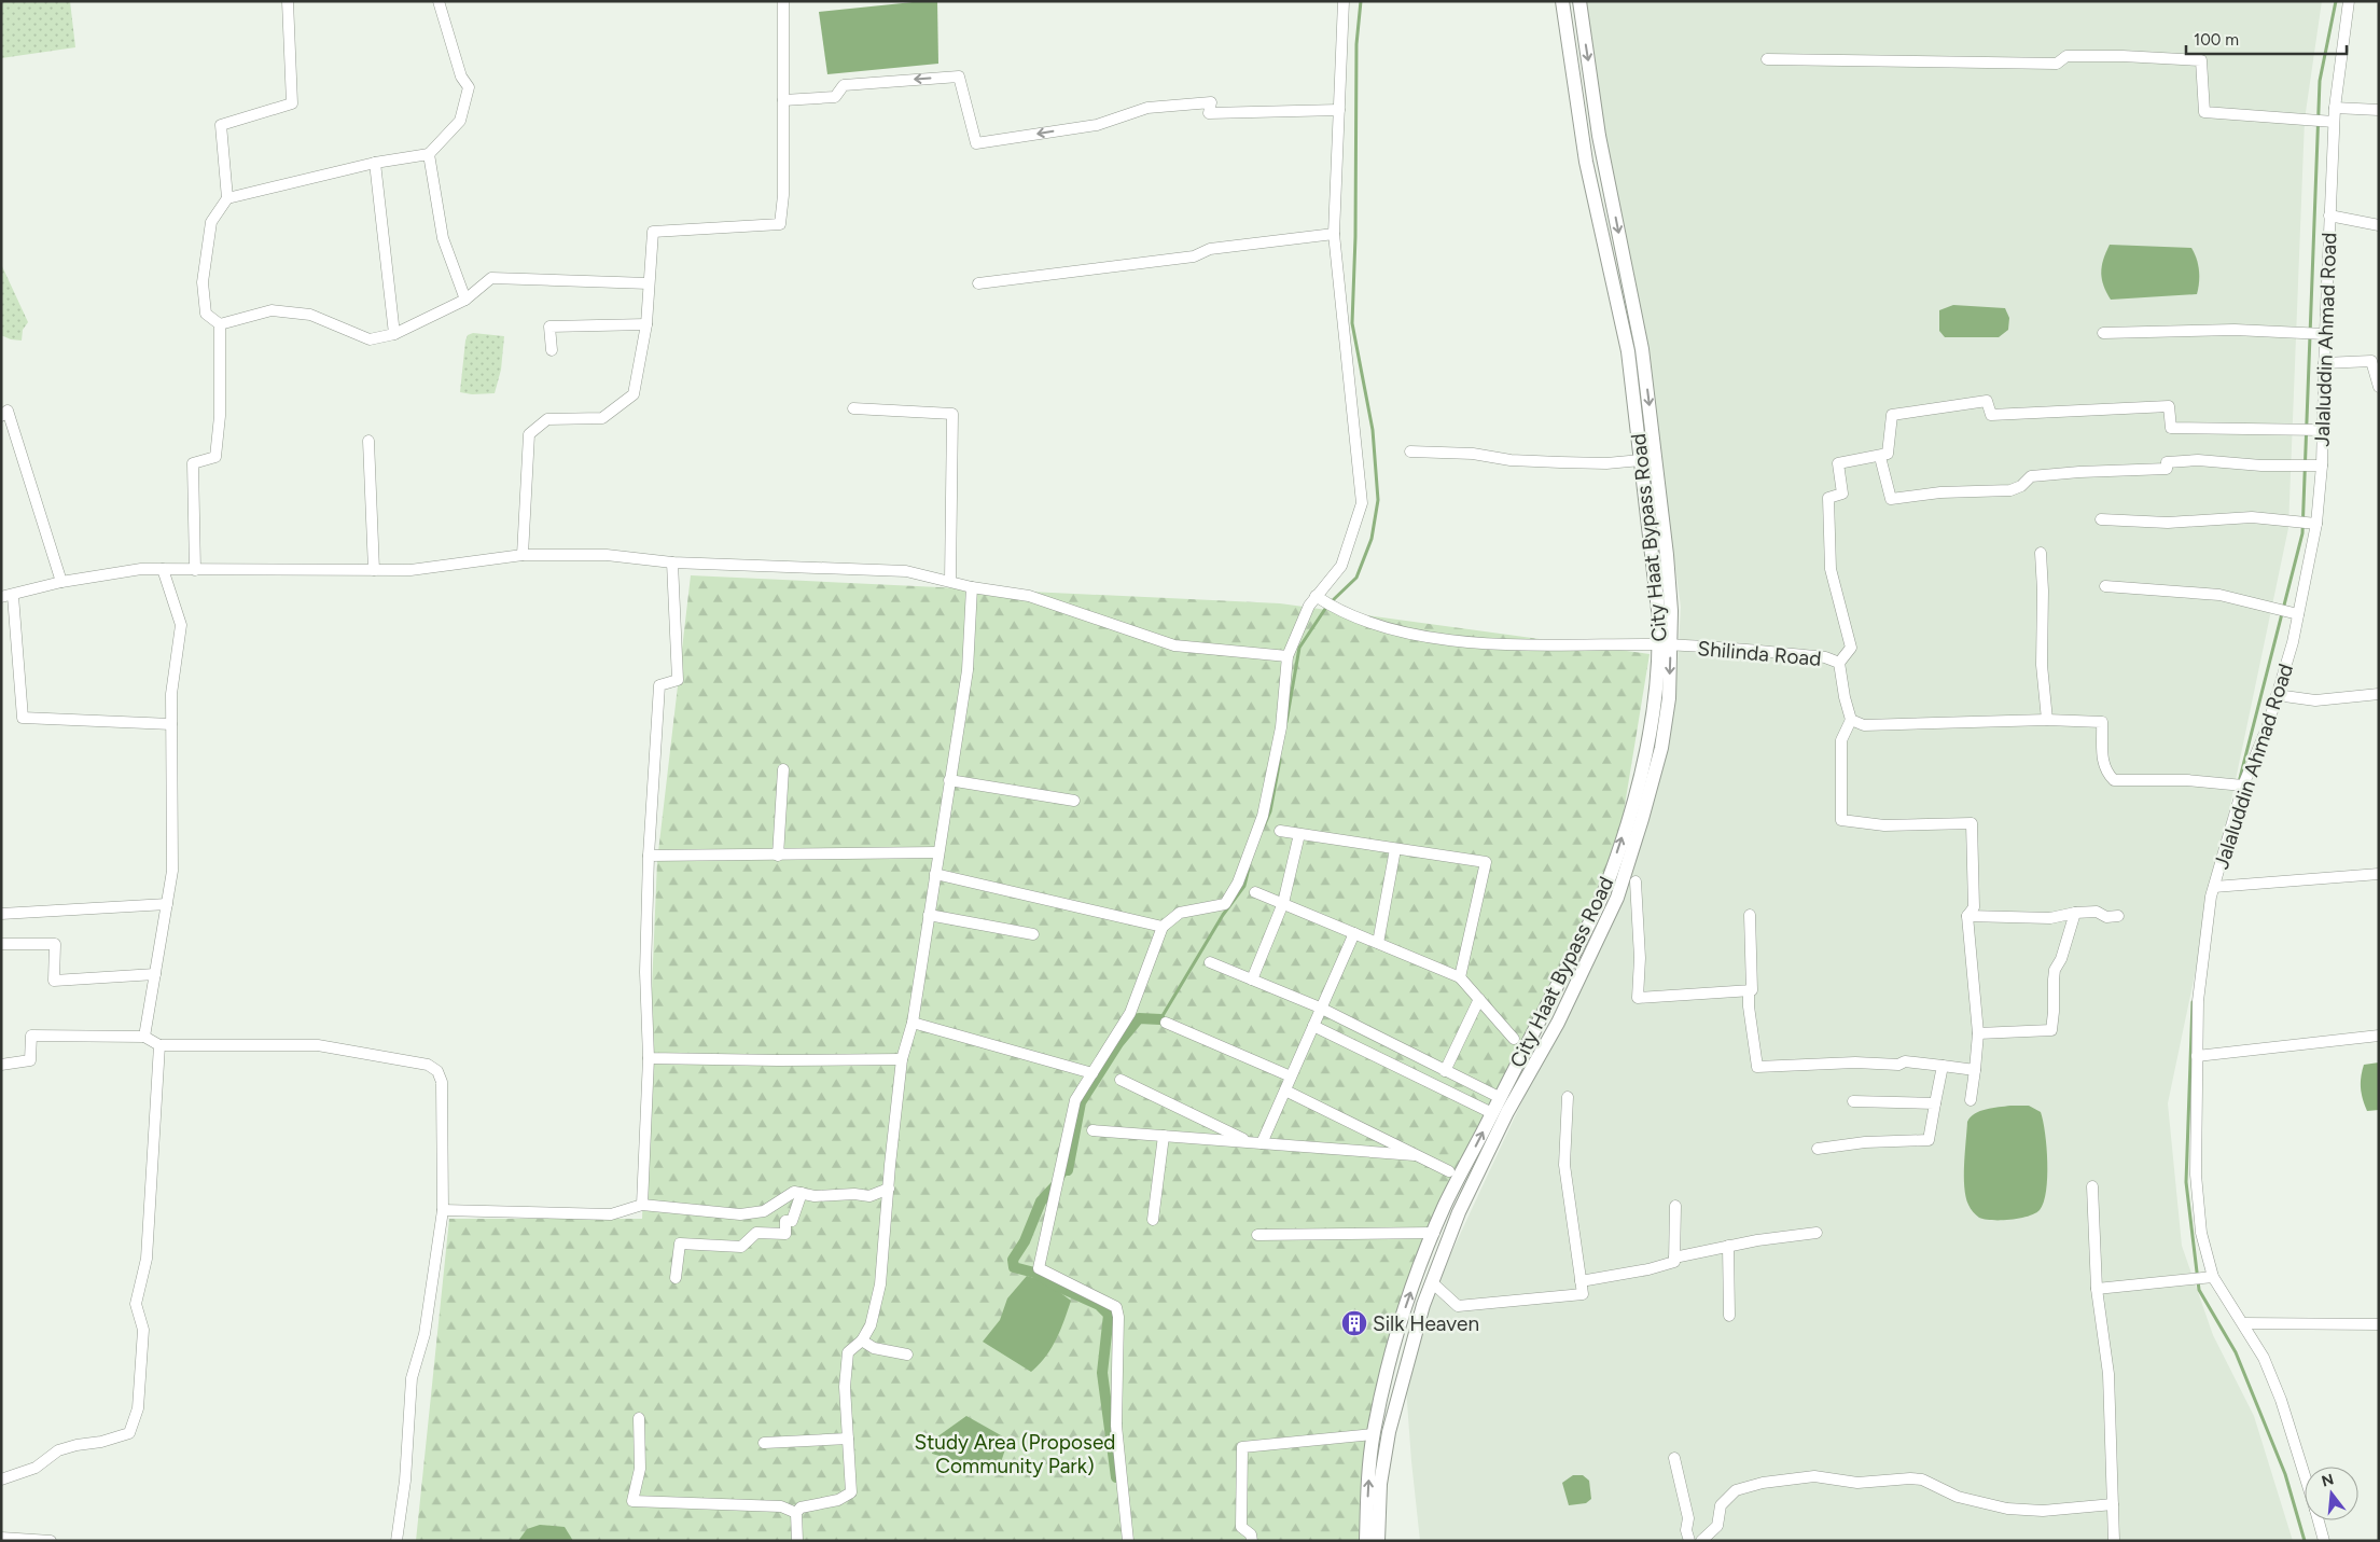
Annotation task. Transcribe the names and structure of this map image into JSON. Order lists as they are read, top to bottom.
{
  "streets": {
    "main road": ["City Haat Bypass Road"],
    "street": ["Jalaluddin Ahmad Road", "Shilinda Road"]
  },
  "crossings": [
    ["City Haat Bypass Road", "Shilinda Road"]
  ],
  "parks": ["Study Area (Proposed Community Park)"],
  "places": {
    "building": ["Silk Heaven"]
  },
  "scale_bar": "100 m",
  "north": "top"
}
